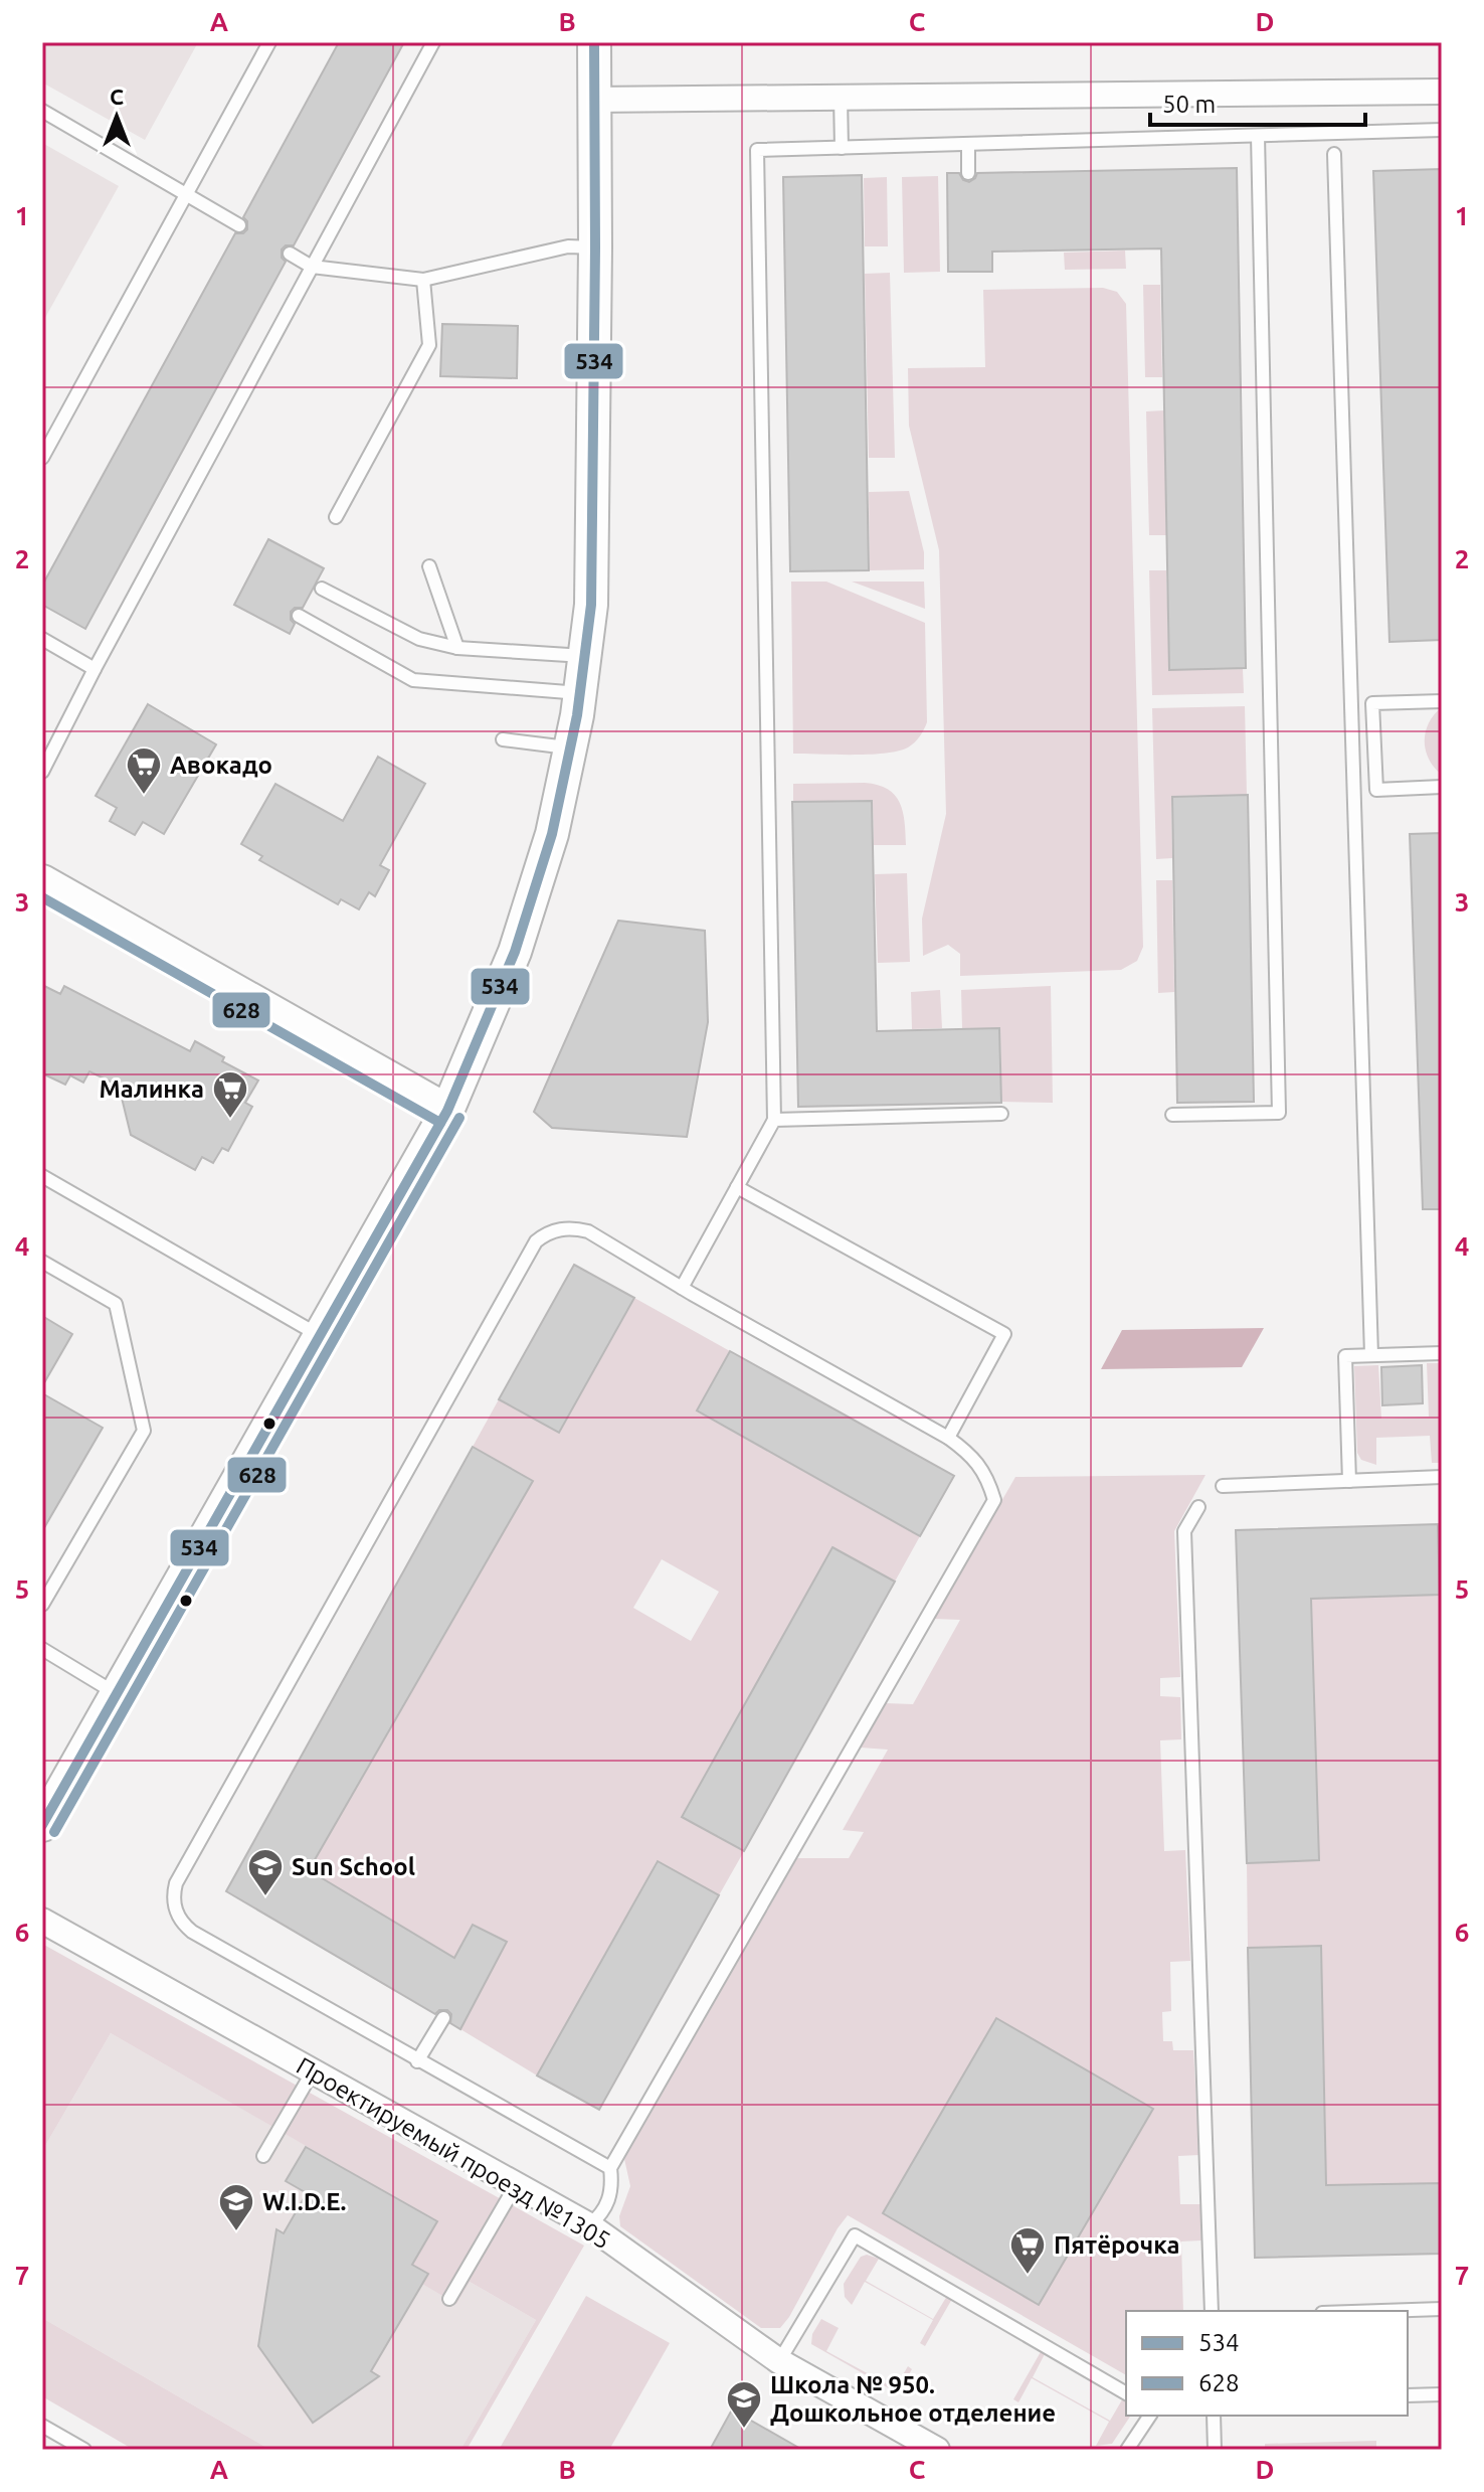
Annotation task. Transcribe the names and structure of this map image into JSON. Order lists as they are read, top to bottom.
{
  "streets": {
    "street": ["Проектируемый проезд №1305"]
  },
  "places": {
    "supermarket": ["Авокадо", "Малинка", "Пятёрочка"],
    "school or university": ["Sun School", "W.I.D.E.", "Школа № 950. Дошкольное отделение"]
  },
  "lines": ["transit line 534", "transit line 628"],
  "legend": ["534", "628"],
  "scale_bar": "50 m",
  "north": "top",
  "grid": {
    "columns": [
      "A",
      "B",
      "C",
      "D"
    ],
    "rows": [
      "1",
      "2",
      "3",
      "4",
      "5",
      "6",
      "7"
    ]
  }
}
